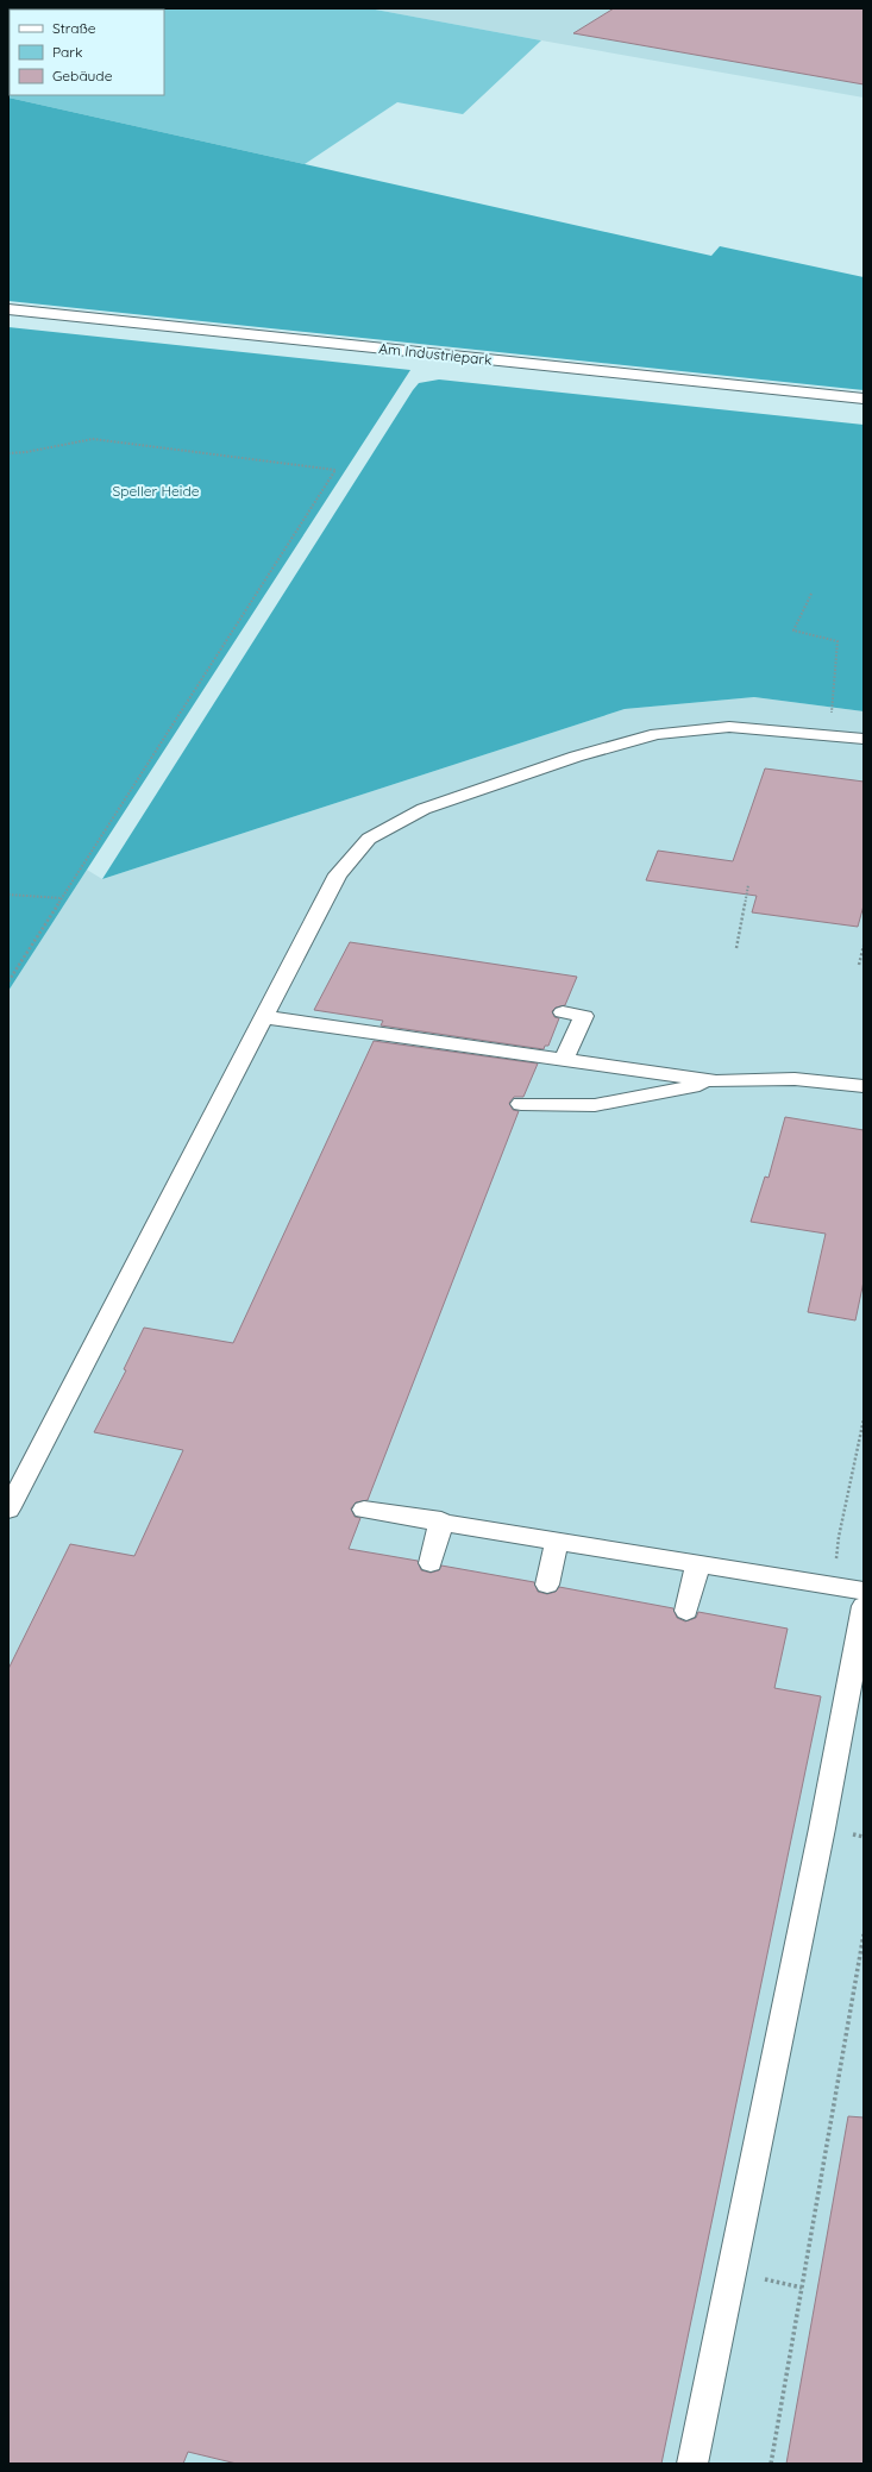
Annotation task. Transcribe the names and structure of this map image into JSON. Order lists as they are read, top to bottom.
{
  "streets": {
    "street": ["Am Industriepark"]
  },
  "parks": ["Speller Heide"],
  "legend": ["Straße", "Park", "Gebäude"]
}
